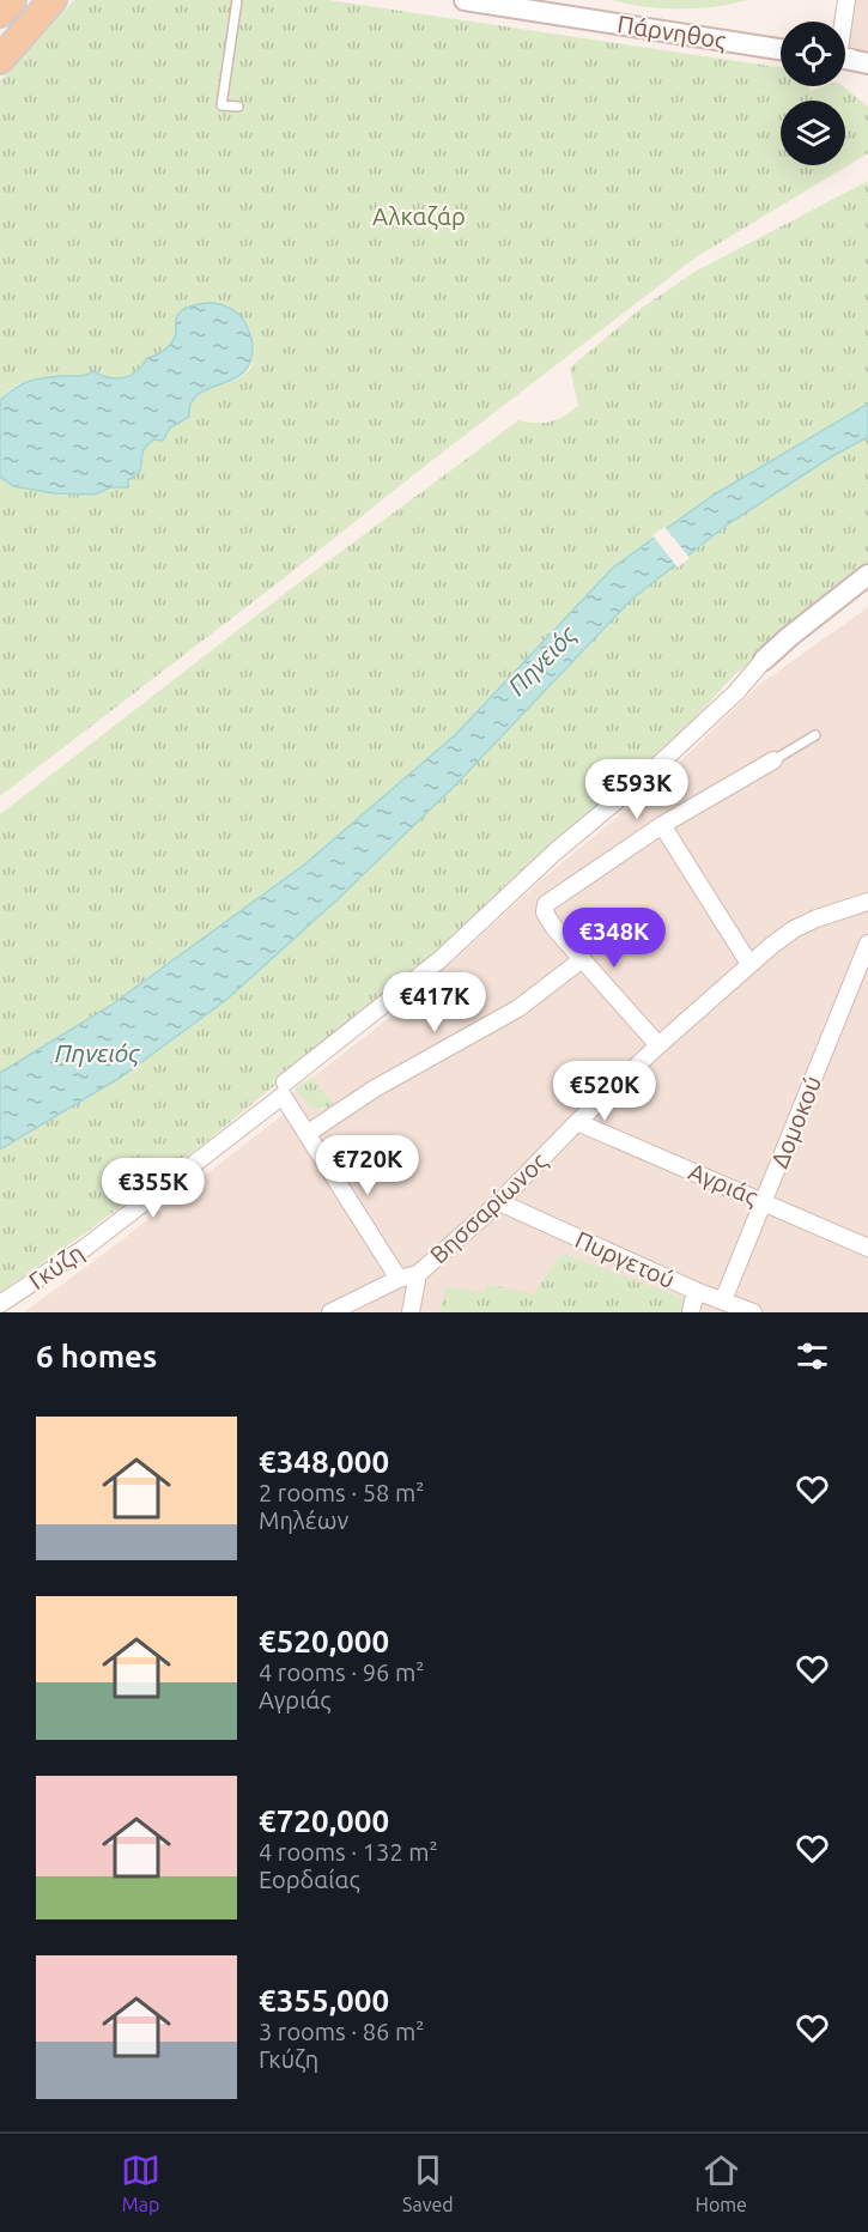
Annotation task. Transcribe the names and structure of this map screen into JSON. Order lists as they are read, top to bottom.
{
  "streets": {
    "street": [
      "Πάρνηθος",
      "Δομοκού",
      "Αγριάς",
      "Βησσαρίωνος",
      "Πυργετού",
      "Γκύζη"
    ]
  },
  "crossings": [
    ["Δομοκού", "Αγριάς"],
    ["Δομοκού", "Πυργετού"],
    ["Αγριάς", "Βησσαρίωνος"],
    ["Βησσαρίωνος", "Πυργετού"]
  ],
  "water": ["Πηνειός"],
  "parks": ["Αλκαζάρ"],
  "page": {
    "price": [
      "€593K",
      "€348K",
      "€417K",
      "€520K",
      "€720K",
      "€355K"
    ],
    "heading": "6 homes",
    "list": [
      {
        "name": "€348,000",
        "note": "2 rooms · 58 m² · Μηλέων"
      },
      {
        "name": "€520,000",
        "note": "4 rooms · 96 m² · Αγριάς"
      },
      {
        "name": "€720,000",
        "note": "4 rooms · 132 m² · Εορδαίας"
      },
      {
        "name": "€355,000",
        "note": "3 rooms · 86 m² · Γκύζη"
      }
    ],
    "tabs": ["Map", "Saved", "Home"]
  }
}
